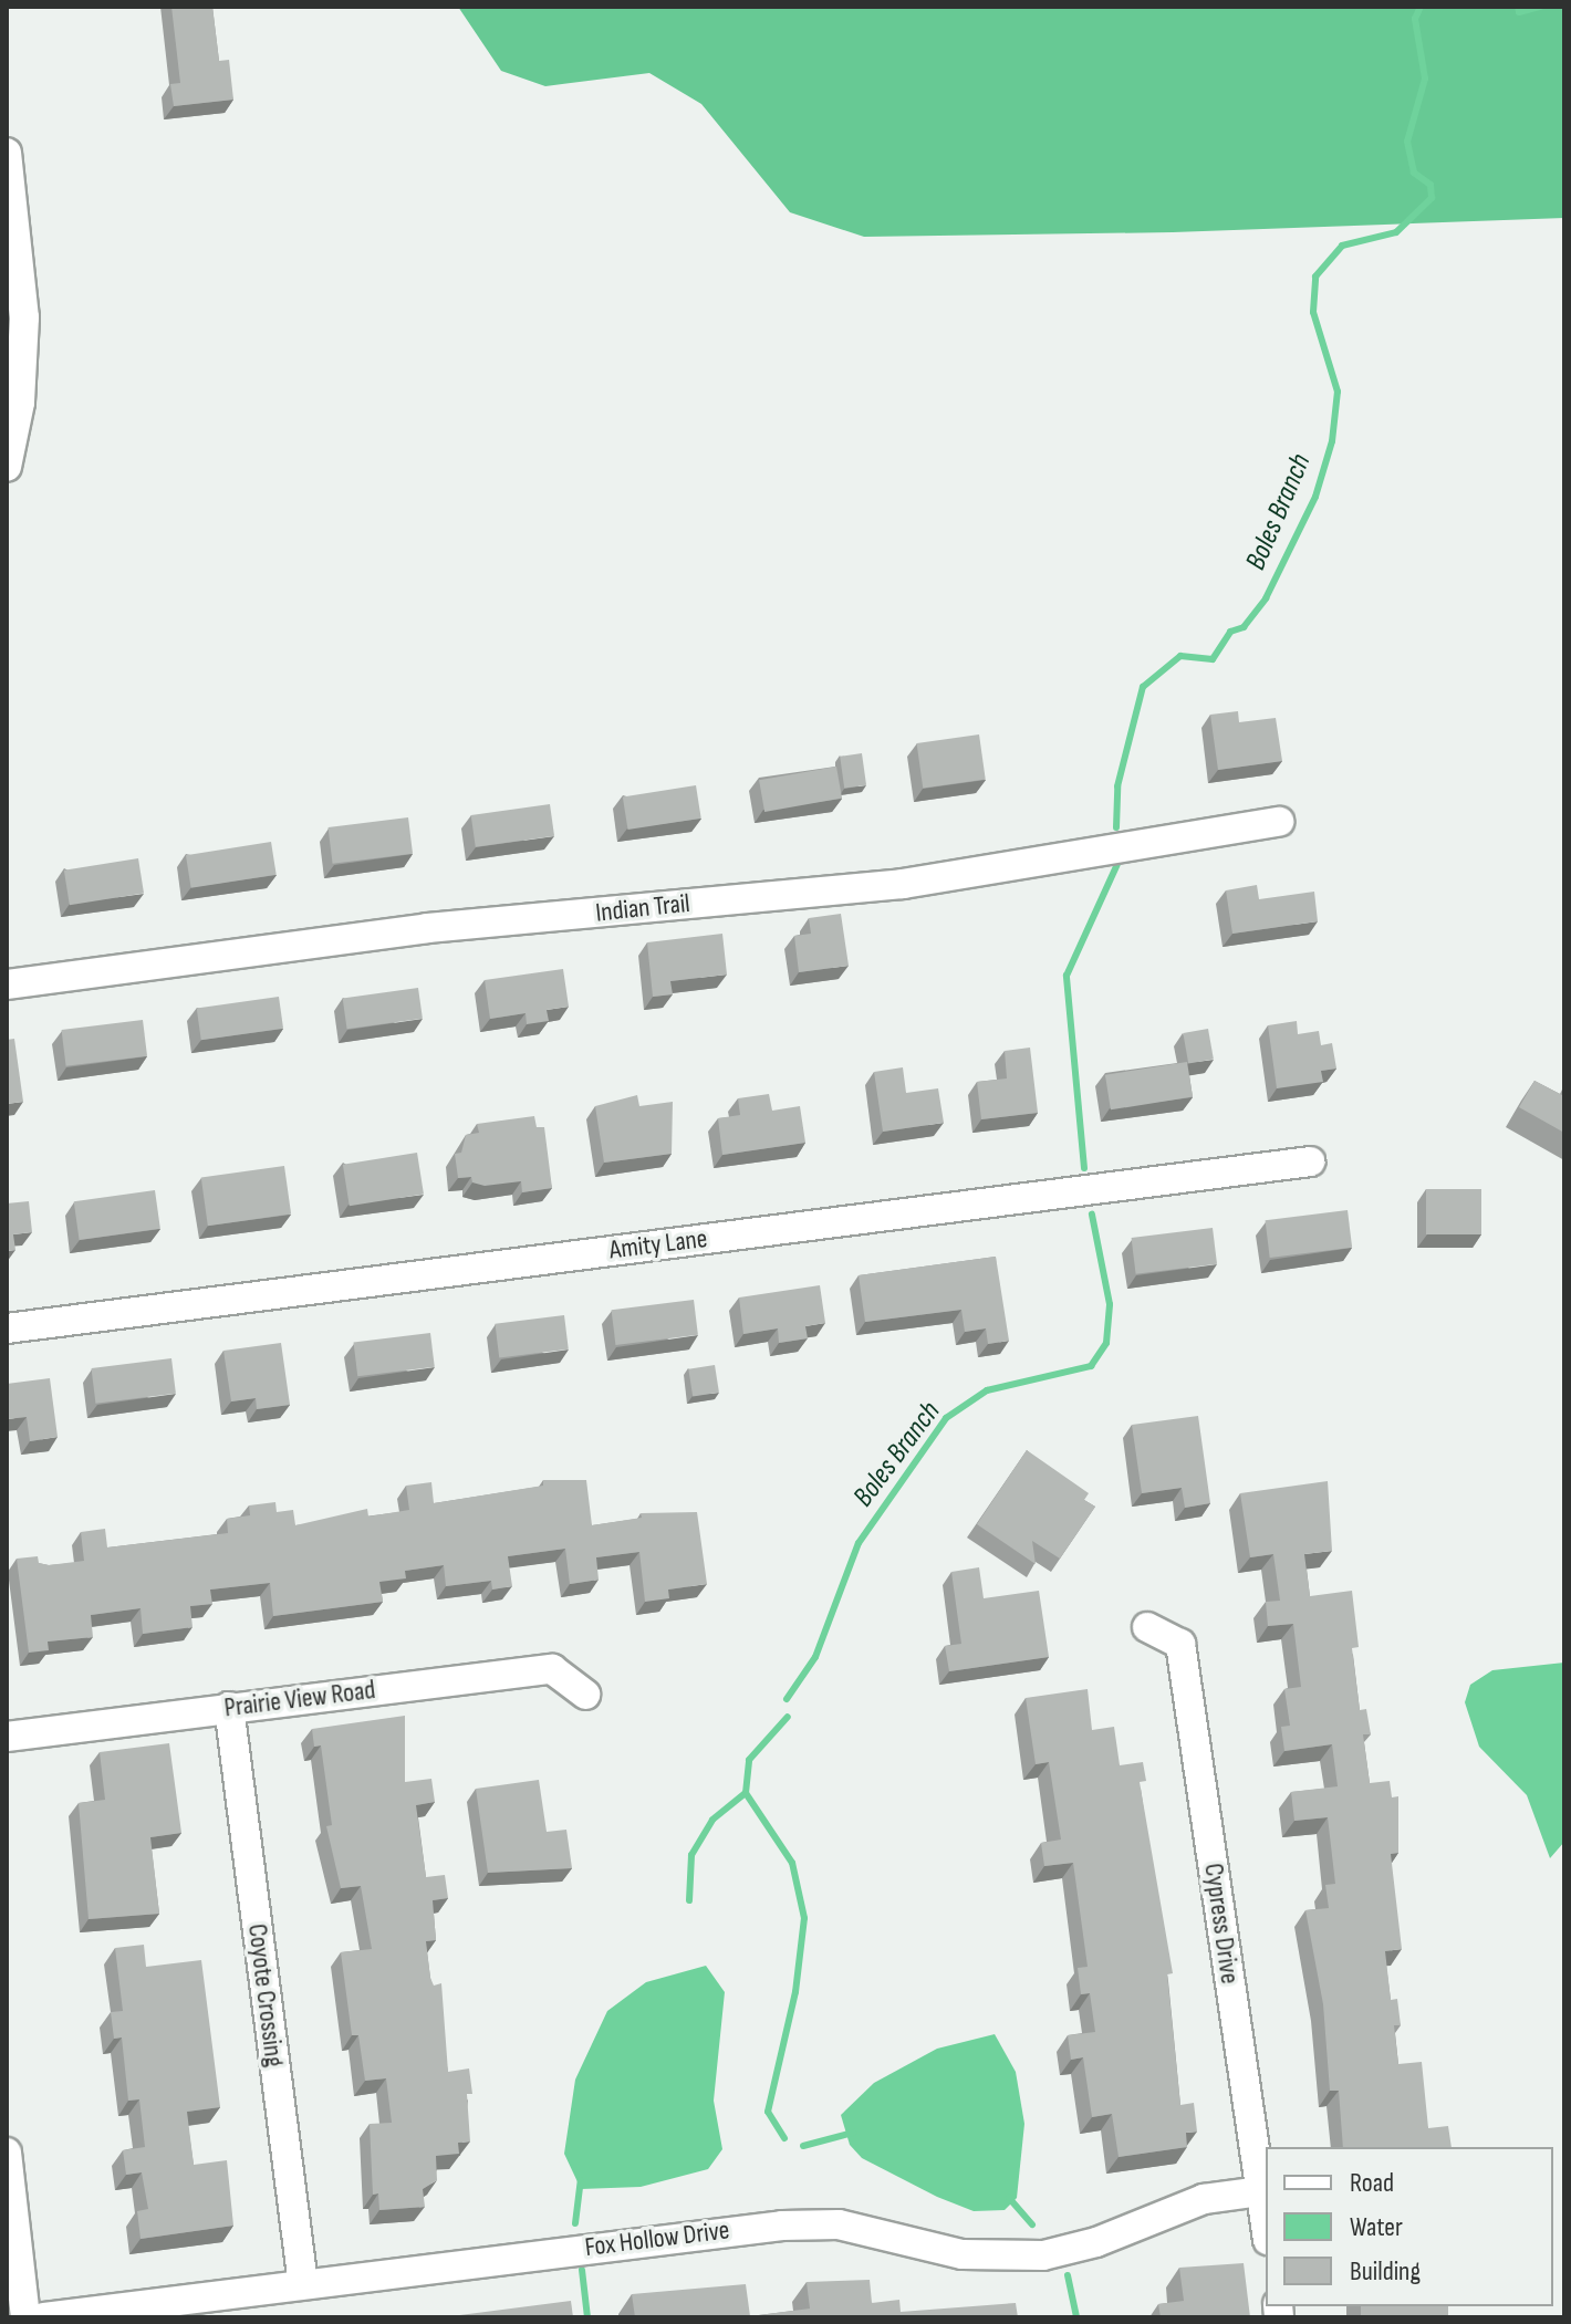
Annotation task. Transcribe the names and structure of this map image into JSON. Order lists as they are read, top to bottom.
{
  "streets": {
    "street": [
      "Indian Trail",
      "Amity Lane",
      "Prairie View Road",
      "Cypress Drive",
      "Coyote Crossing",
      "Fox Hollow Drive"
    ]
  },
  "crossings": [
    ["Prairie View Road", "Coyote Crossing"],
    ["Cypress Drive", "Fox Hollow Drive"],
    ["Coyote Crossing", "Fox Hollow Drive"]
  ],
  "water": ["Boles Branch"],
  "legend": ["Road", "Water", "Building"]
}
